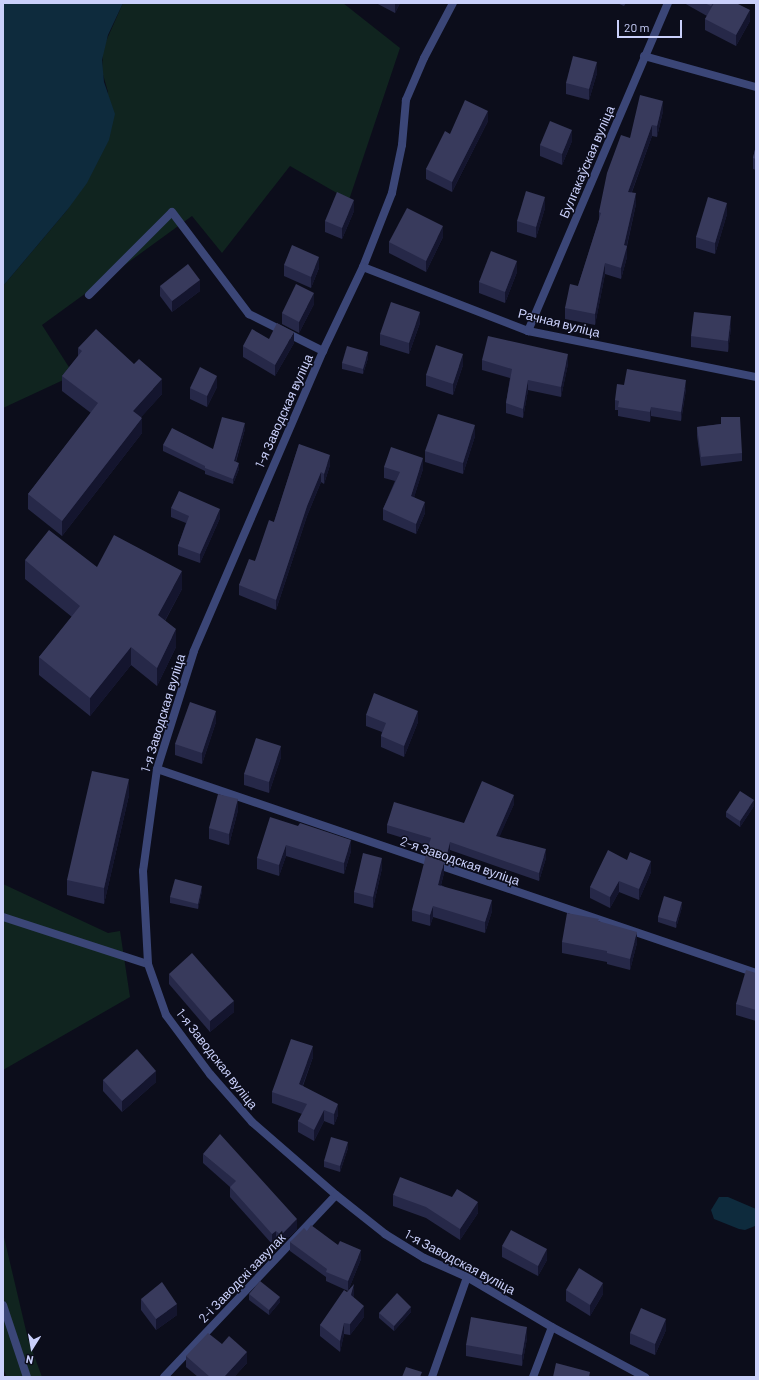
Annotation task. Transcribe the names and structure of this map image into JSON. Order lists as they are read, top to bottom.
{
  "streets": {
    "street": [
      "Булгакаўская вуліца",
      "Рачная вуліца",
      "1-я Заводская вуліца",
      "2-я Заводская вуліца",
      "2-і Заводскі завулак"
    ]
  },
  "crossings": [
    ["Булгакаўская вуліца", "Рачная вуліца"],
    ["Рачная вуліца", "1-я Заводская вуліца"],
    ["1-я Заводская вуліца", "2-я Заводская вуліца"],
    ["1-я Заводская вуліца", "2-і Заводскі завулак"]
  ],
  "scale_bar": "20 m",
  "north": "bottom"
}
